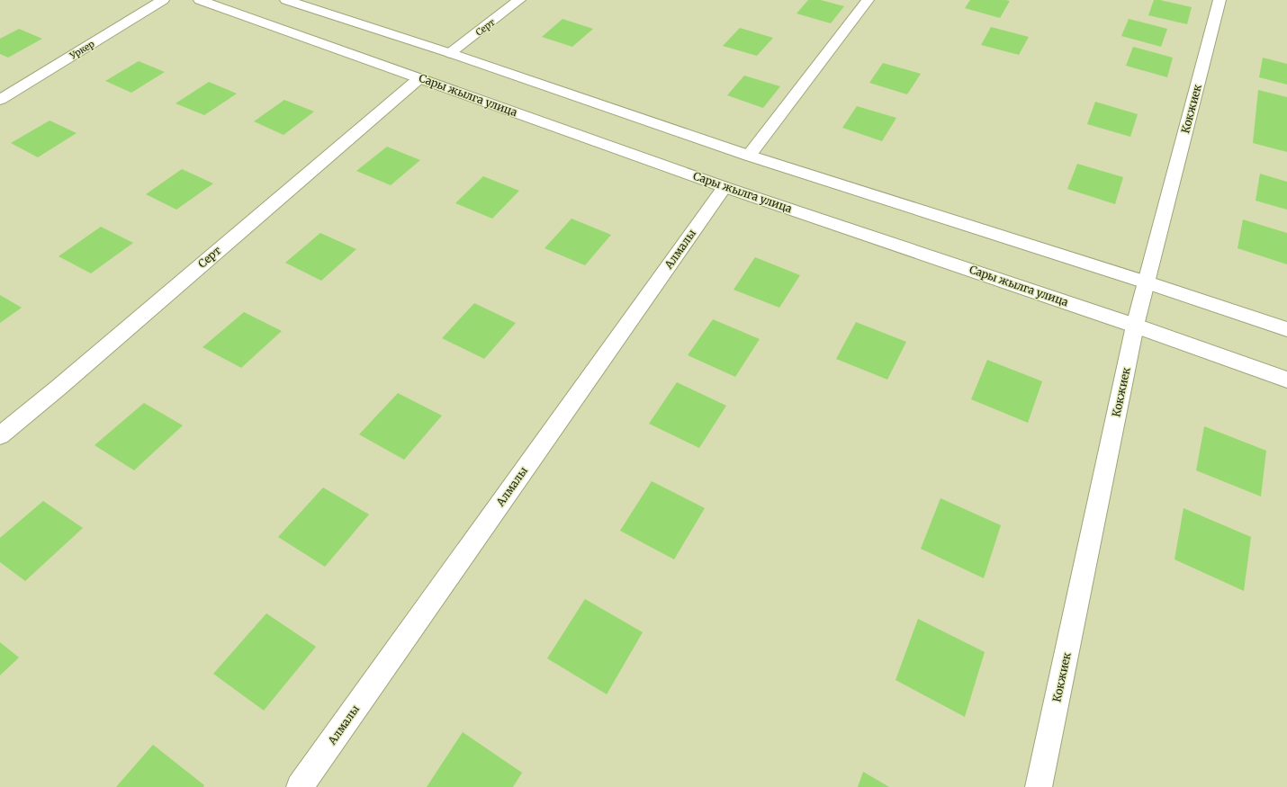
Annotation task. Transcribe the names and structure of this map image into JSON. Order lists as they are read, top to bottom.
{
  "streets": {
    "street": [
      "Серт",
      "Уркер",
      "Сары жылга улица",
      "Кокжиек",
      "Алмалы"
    ]
  },
  "crossings": [
    ["Серт", "Сары жылга улица"],
    ["Сары жылга улица", "Кокжиек"],
    ["Сары жылга улица", "Алмалы"]
  ]
}
